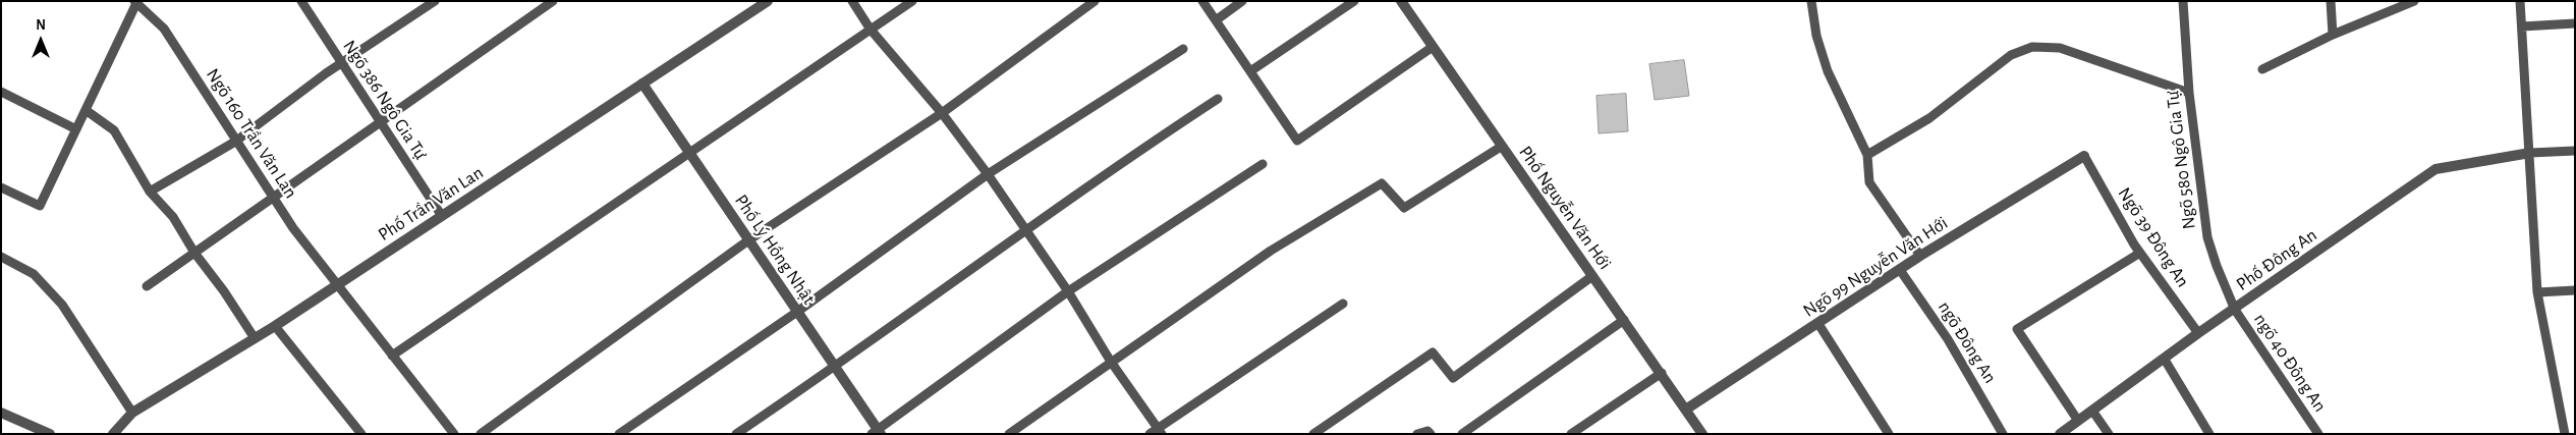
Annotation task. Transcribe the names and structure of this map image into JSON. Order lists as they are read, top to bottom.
{
  "streets": {
    "street": [
      "Phố Trần Văn Lan",
      "Phố Nguyễn Văn Hới",
      "Phố Lý Hồng Nhật",
      "Phố Đông An",
      "Ngõ 99 Nguyễn Văn Hới"
    ],
    "lane": [
      "Ngõ 386 Ngô Gia Tự",
      "Ngõ 160 Trần Văn Lan",
      "Ngõ 580 Ngô Gia Tự",
      "Ngõ 39 Đông An",
      "ngõ Đông An",
      "ngõ 40 Đông An"
    ]
  },
  "crossings": [
    ["Ngõ 386 Ngô Gia Tự", "Phố Trần Văn Lan"],
    ["Ngõ 160 Trần Văn Lan", "Phố Trần Văn Lan"],
    ["Ngõ 580 Ngô Gia Tự", "Phố Đông An"],
    ["Ngõ 580 Ngô Gia Tự", "ngõ 40 Đông An"],
    ["Phố Trần Văn Lan", "Phố Lý Hồng Nhật"],
    ["Phố Nguyễn Văn Hới", "Ngõ 99 Nguyễn Văn Hới"],
    ["Ngõ 39 Đông An", "Phố Đông An"],
    ["Ngõ 39 Đông An", "Ngõ 99 Nguyễn Văn Hới"],
    ["Phố Đông An", "ngõ 40 Đông An"],
    ["Ngõ 99 Nguyễn Văn Hới", "ngõ Đông An"]
  ],
  "north": "top"
}
